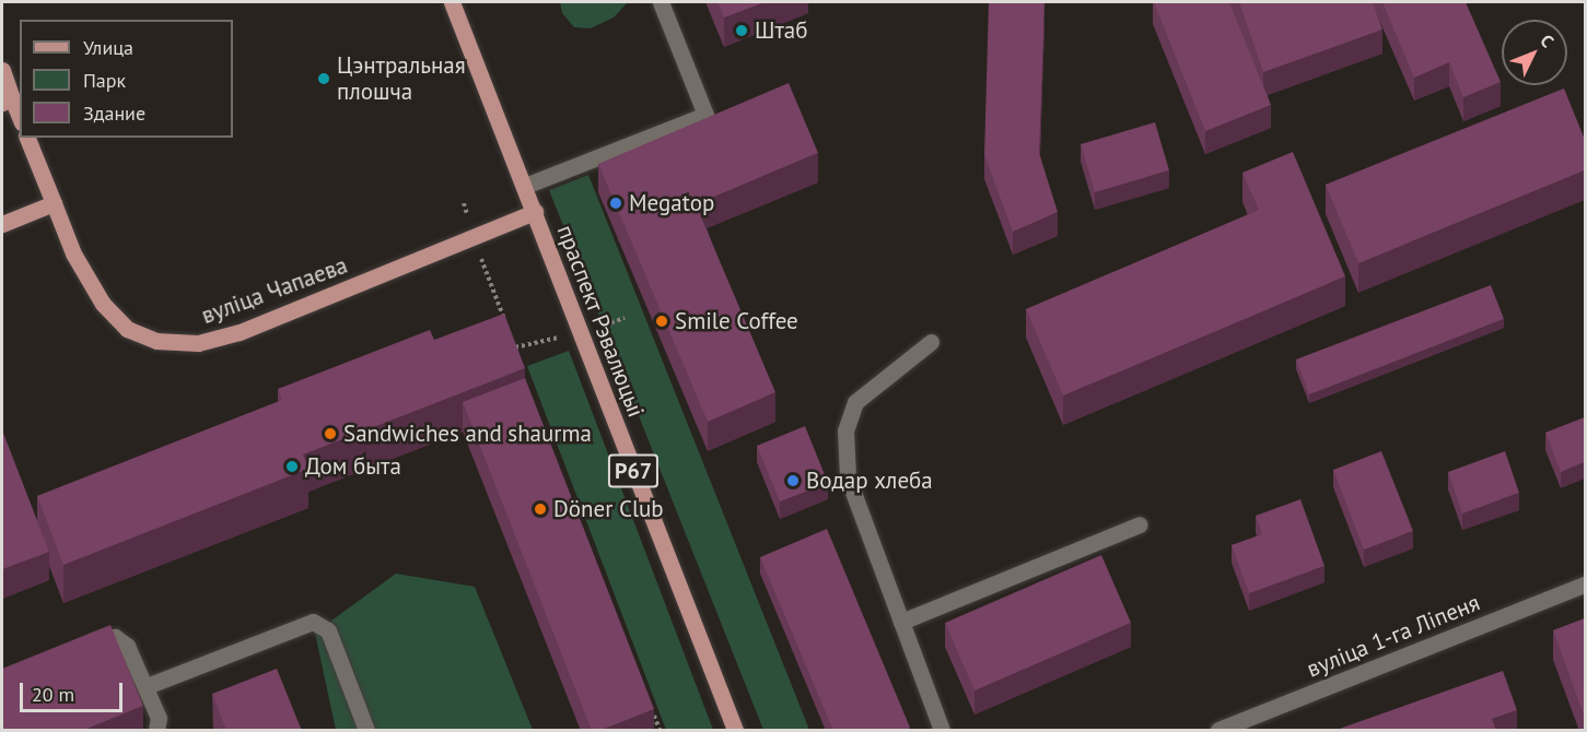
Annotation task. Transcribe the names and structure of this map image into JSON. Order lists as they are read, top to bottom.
{
  "streets": {
    "main road": ["вуліца Чапаева", "праспект Рэвалюцыі", "Р67"],
    "street": ["вуліца 1-га Ліпеня"]
  },
  "crossings": [
    ["вуліца Чапаева", "праспект Рэвалюцыі"]
  ],
  "places": [
    "Штаб",
    "Цэнтральная плошча",
    "Megatop",
    "Smile Coffee",
    "Sandwiches and shaurma",
    "Дом быта",
    "Водар хлеба",
    "Döner Club"
  ],
  "legend": ["Улица", "Парк", "Здание"],
  "scale_bar": "20 m",
  "north": "top right"
}
